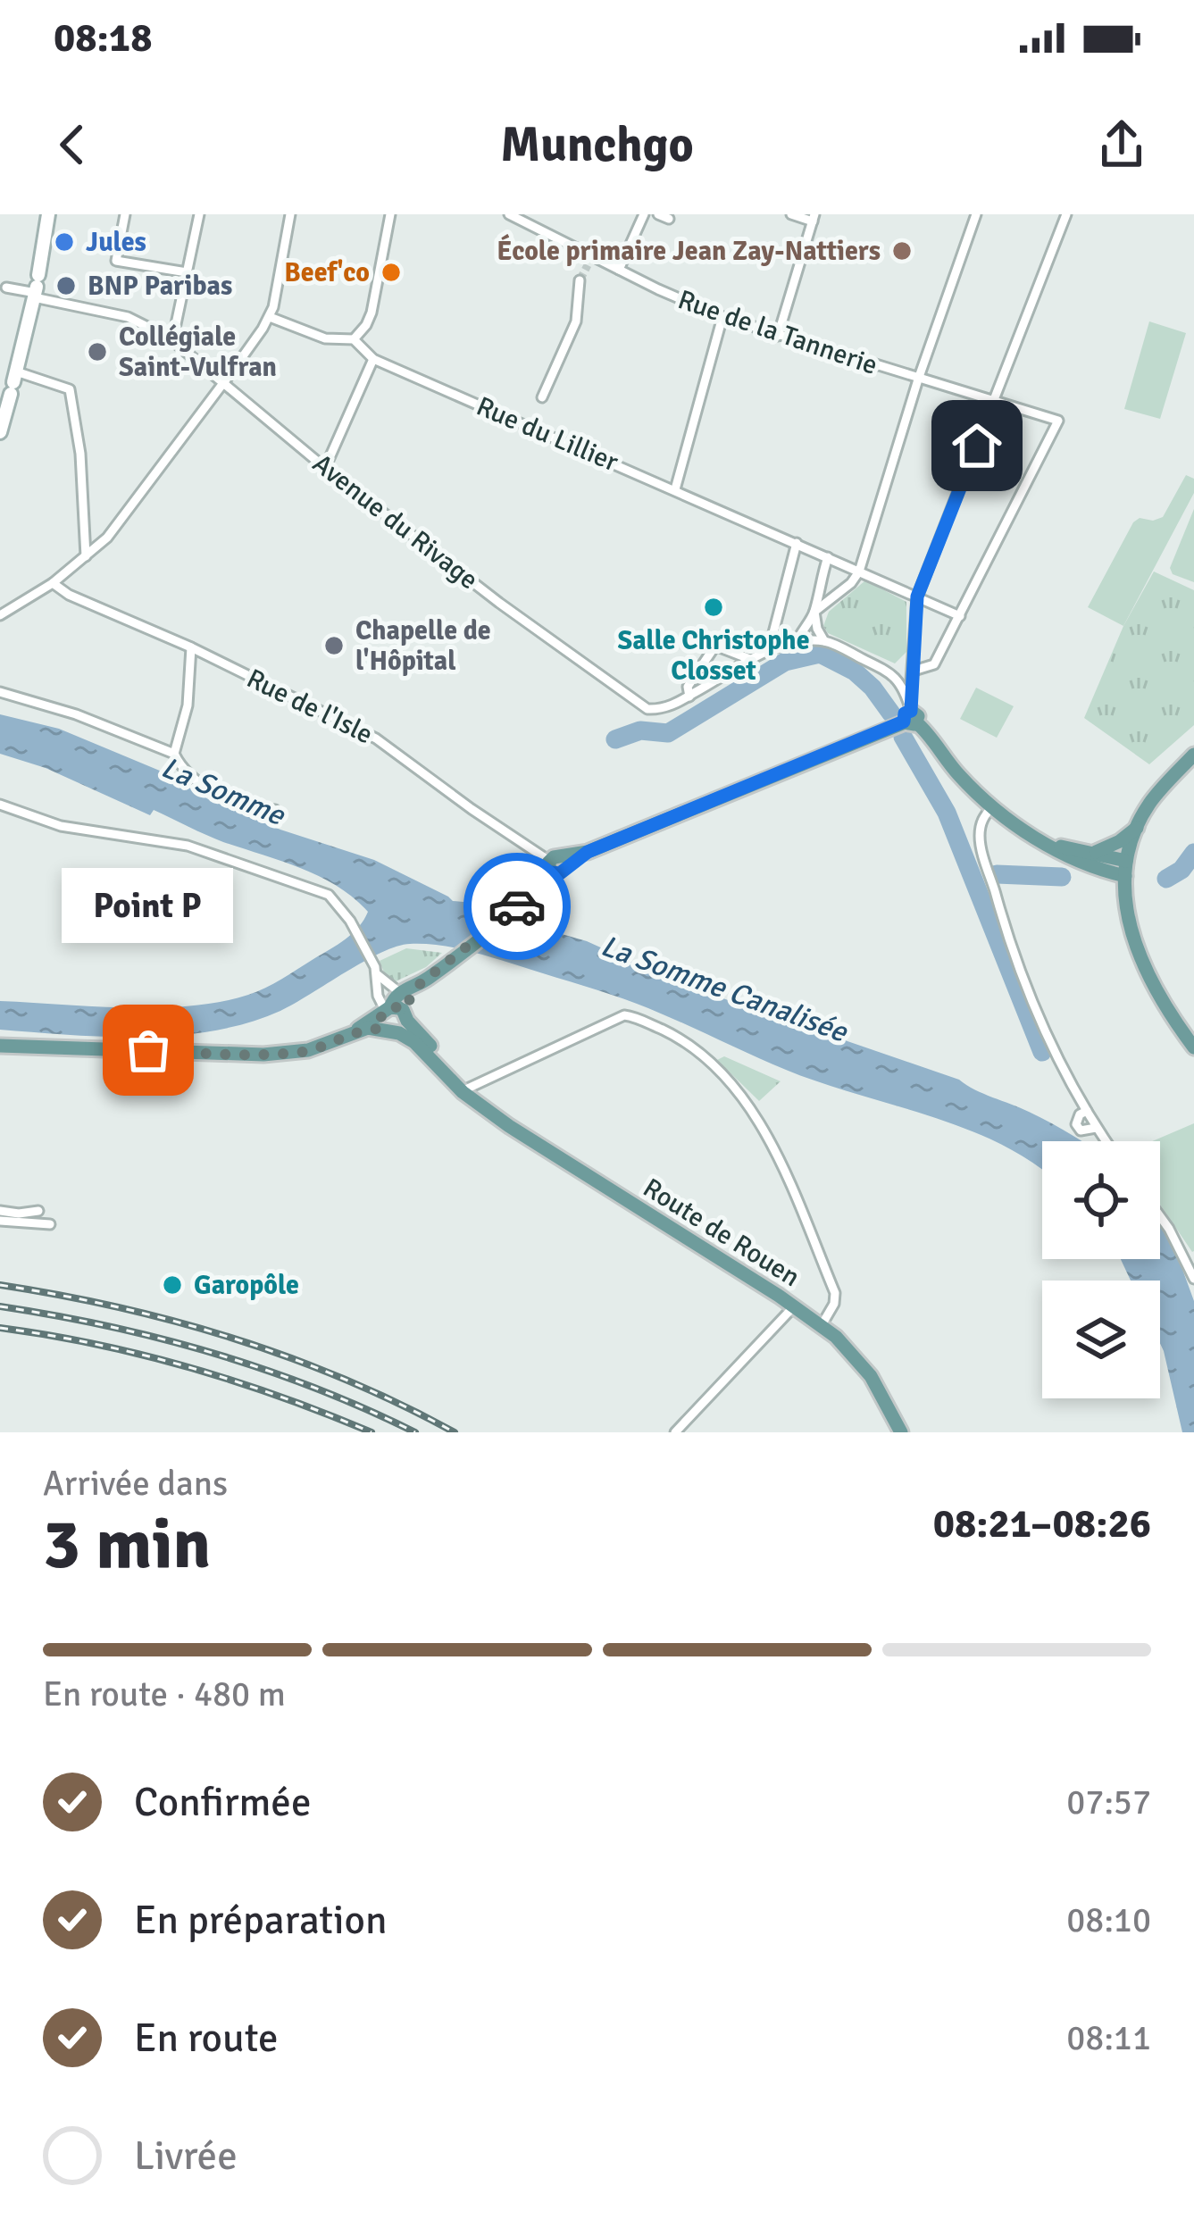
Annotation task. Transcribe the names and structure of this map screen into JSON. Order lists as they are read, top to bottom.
{
  "streets": {
    "main road": ["Route de Rouen"],
    "street": [
      "Rue de la Tannerie",
      "Rue du Lillier",
      "Avenue du Rivage",
      "Rue de l'Isle"
    ]
  },
  "crossings": [
    ["Rue de la Tannerie", "Rue du Lillier"]
  ],
  "water": ["La Somme", "La Somme Canalisée"],
  "places": [
    "Jules",
    "École primaire Jean Zay-Nattiers",
    "Beef'co",
    "BNP Paribas",
    "Collégiale Saint-Vulfran",
    "Salle Christophe Closset",
    "Chapelle de l'Hôpital",
    "Point P",
    "Garopôle"
  ],
  "page": {
    "status": "08:18",
    "header": "Munchgo",
    "bubble": "Point P",
    "heading": ["3 min", "Arrivée dans", "08:21–08:26"],
    "bar": "En route · 480 m",
    "list": [
      ["Confirmée", "07:57"],
      ["En préparation", "08:10"],
      ["En route", "08:11"],
      "Livrée"
    ]
  }
}
